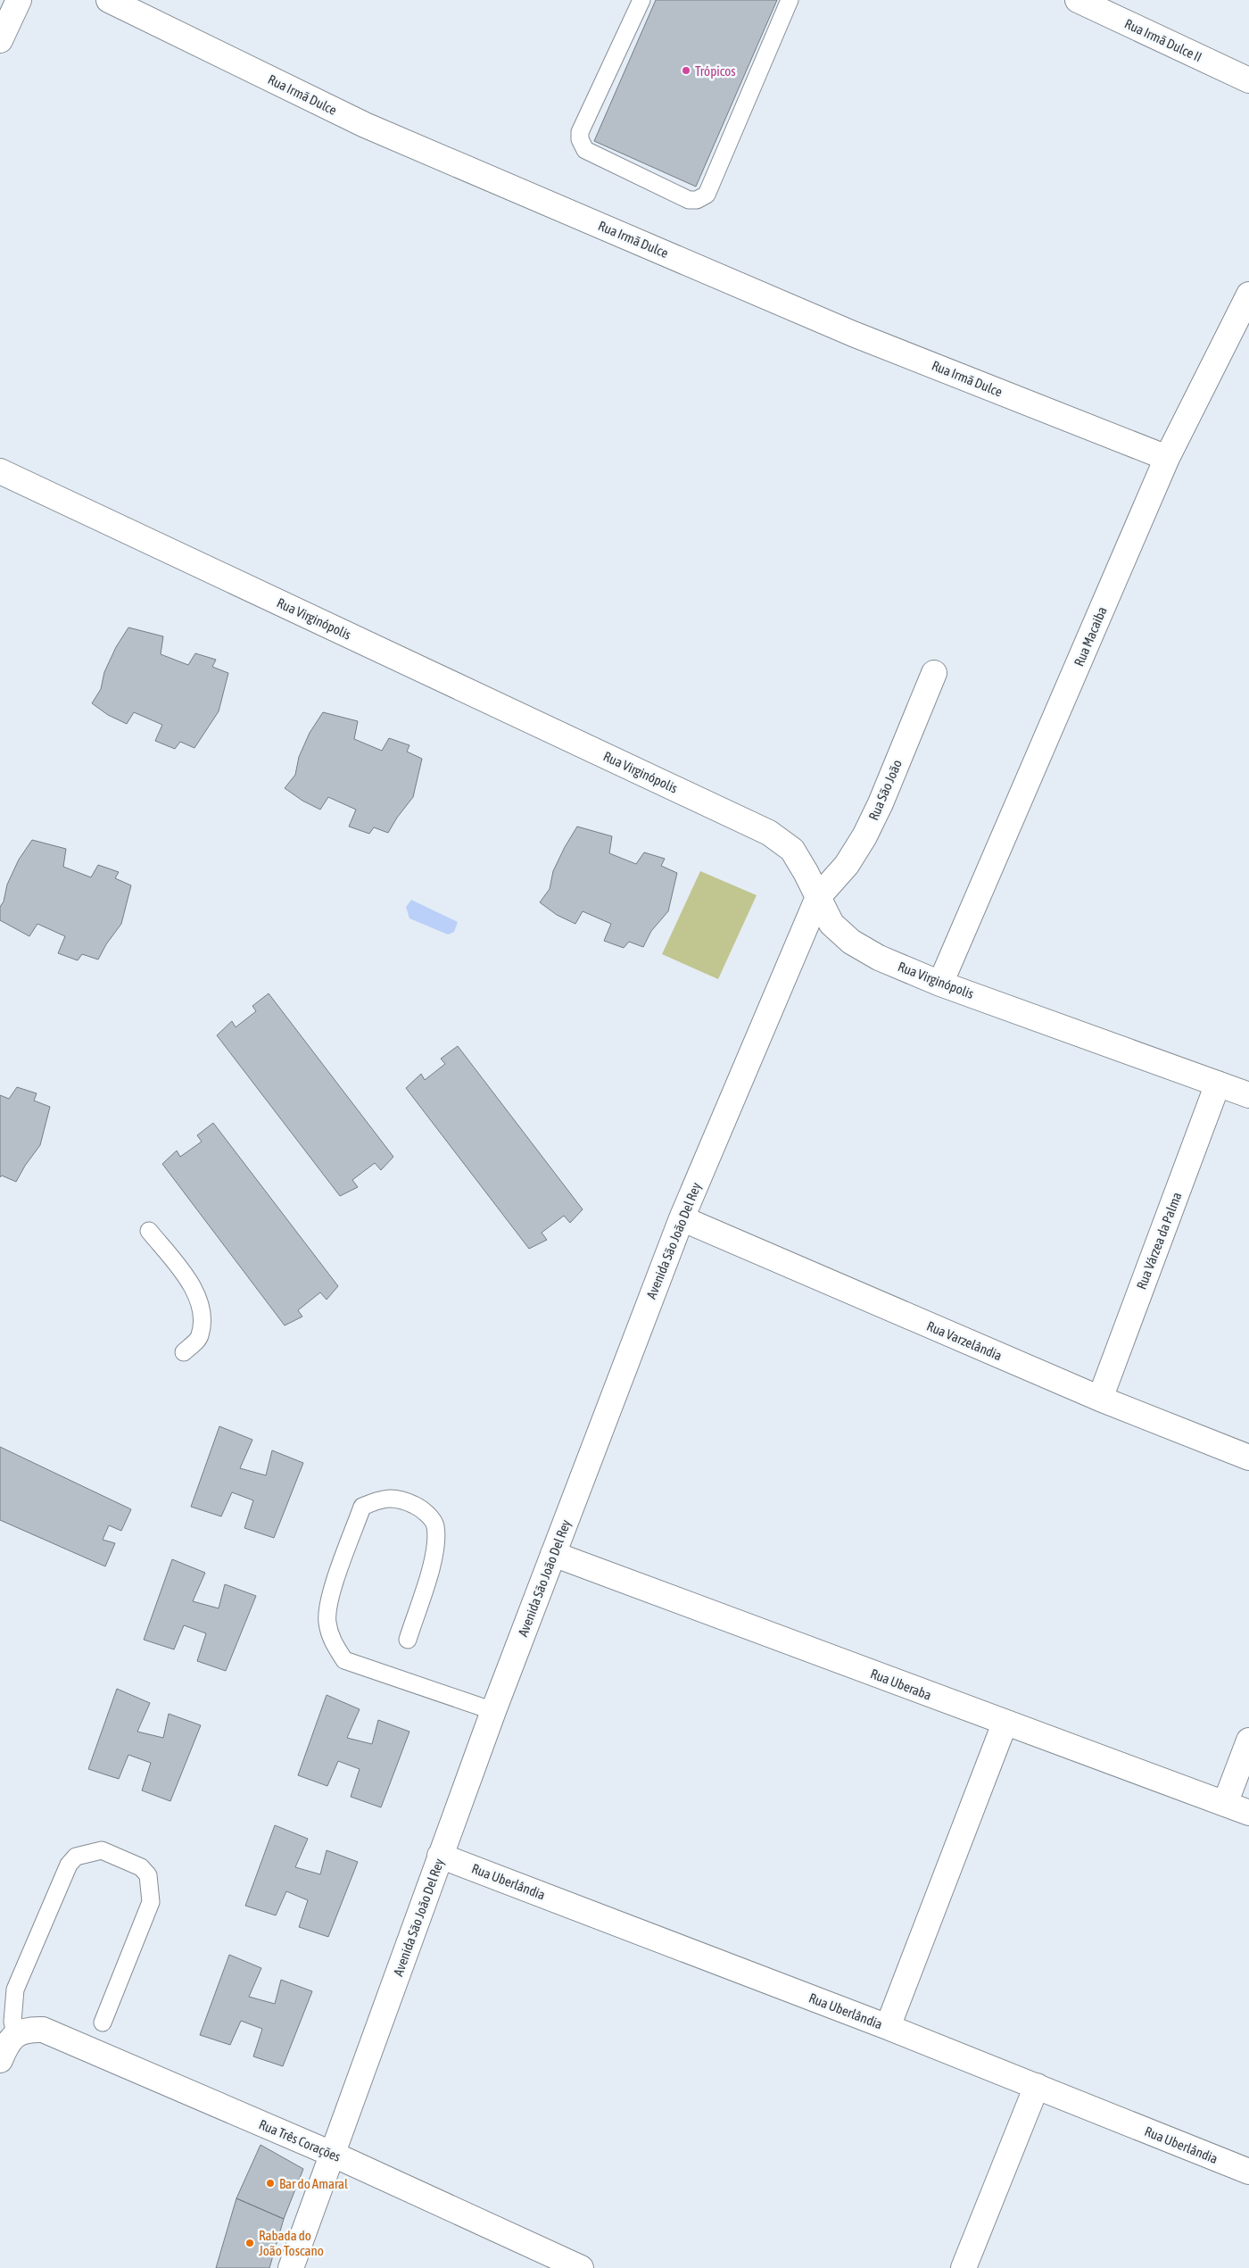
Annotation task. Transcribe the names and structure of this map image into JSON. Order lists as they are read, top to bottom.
{
  "streets": {
    "street": [
      "Rua Irmã Dulce II",
      "Rua Irmã Dulce",
      "Rua Virginópolis",
      "Rua Macaiba",
      "Rua São João",
      "Avenida São João Del Rey",
      "Rua Várzea da Palma",
      "Rua Varzelândia",
      "Rua Uberaba",
      "Rua Uberlândia",
      "Rua Três Corações"
    ]
  },
  "crossings": [
    ["Rua Irmã Dulce", "Rua Macaiba"],
    ["Rua Virginópolis", "Rua Macaiba"],
    ["Rua Virginópolis", "Rua São João"],
    ["Rua Virginópolis", "Avenida São João Del Rey"],
    ["Rua Virginópolis", "Rua Várzea da Palma"],
    ["Rua São João", "Avenida São João Del Rey"],
    ["Avenida São João Del Rey", "Rua Varzelândia"],
    ["Avenida São João Del Rey", "Rua Uberaba"],
    ["Avenida São João Del Rey", "Rua Uberlândia"],
    ["Avenida São João Del Rey", "Rua Três Corações"],
    ["Rua Várzea da Palma", "Rua Varzelândia"]
  ],
  "places": ["Trópicos", "Bar do Amaral", "Rabada do João Toscano"]
}
